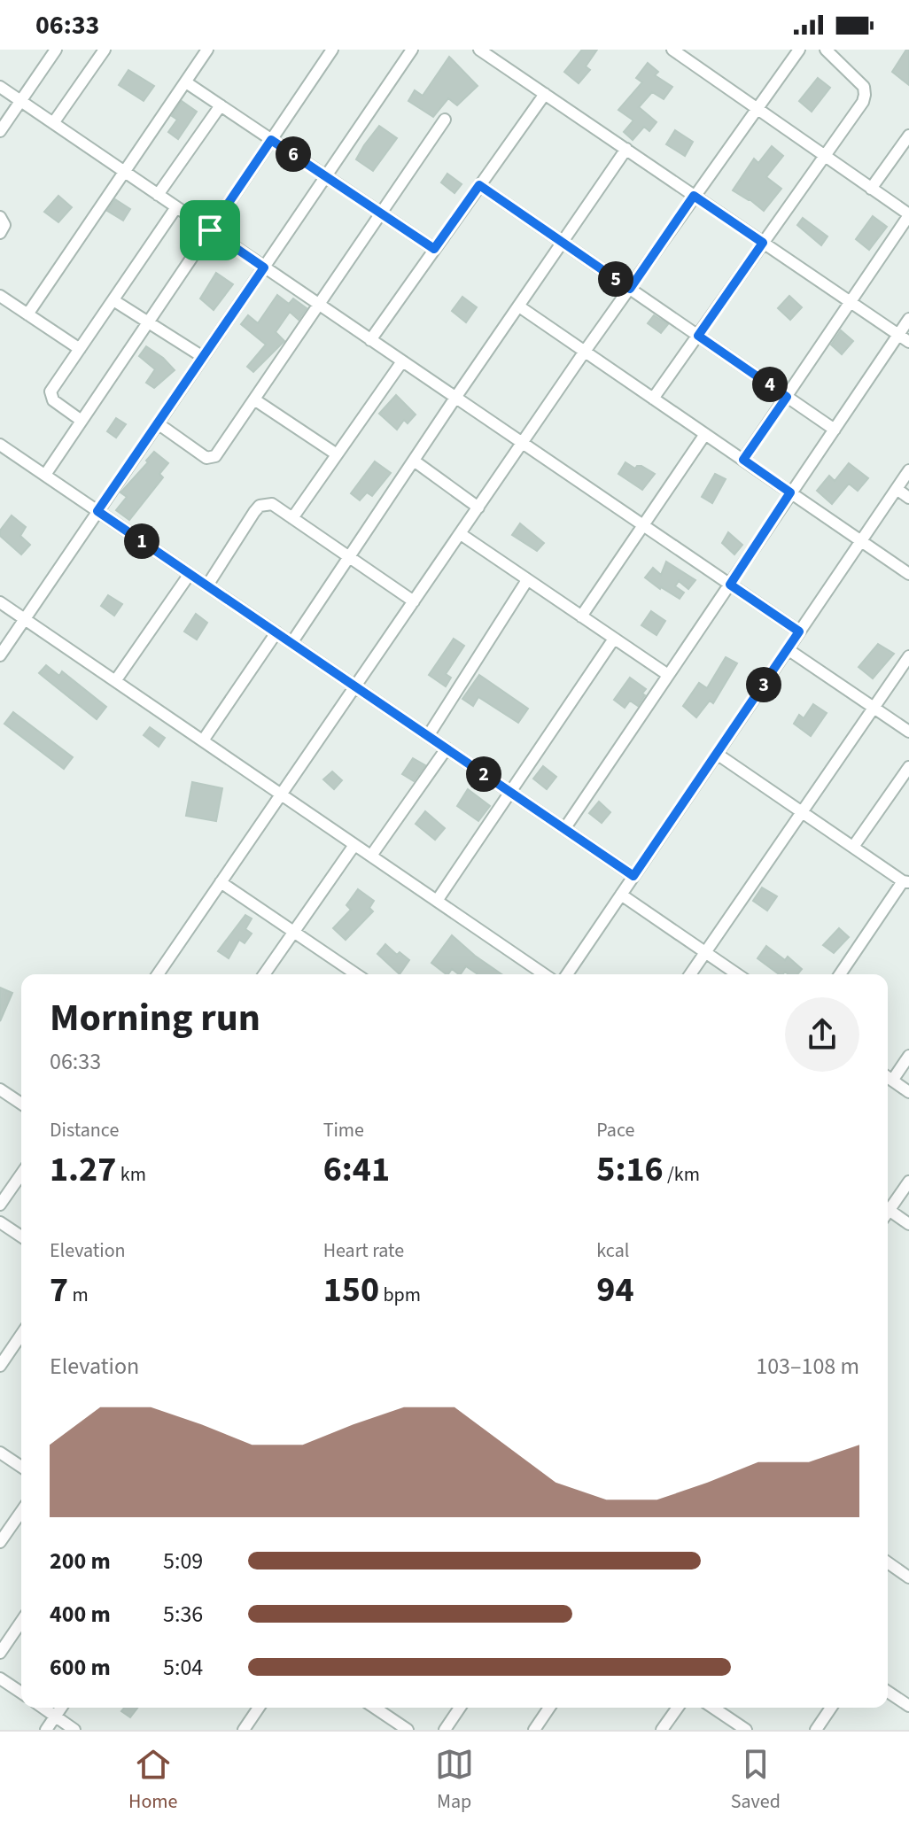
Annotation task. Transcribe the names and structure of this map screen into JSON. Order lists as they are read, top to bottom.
{
  "page": {
    "status": "06:33",
    "pins": [
      "6",
      "5",
      "4",
      "1",
      "3",
      "2"
    ],
    "heading": ["Morning run", "06:33"],
    "stats": [
      ["Distance", "1.27 km"],
      ["Time", "6:41"],
      ["Pace", "5:16 /km"],
      ["Elevation", "7 m"],
      ["Heart rate", "150 bpm"],
      ["kcal", "94"]
    ],
    "chart": ["Elevation", "103–108 m"],
    "list": [
      {
        "name": "200 m",
        "note": "5:09"
      },
      {
        "name": "400 m",
        "note": "5:36"
      },
      {
        "name": "600 m",
        "note": "5:04"
      }
    ],
    "tabs": ["Home", "Map", "Saved"]
  }
}
